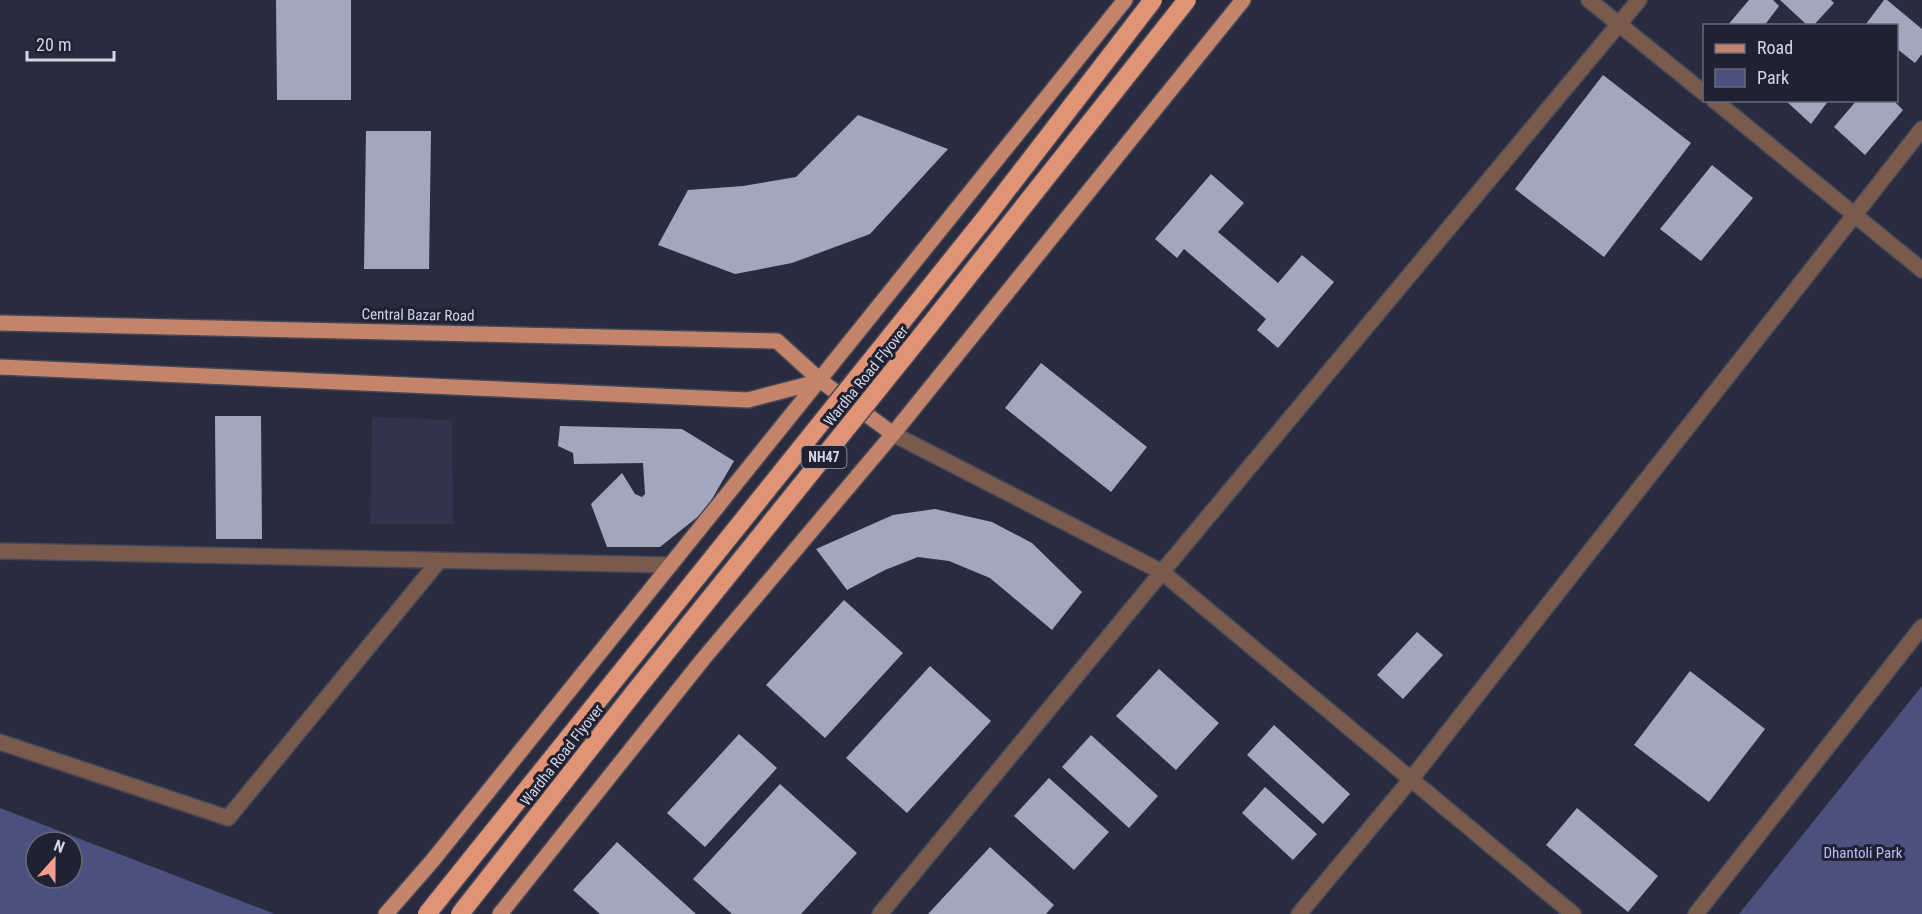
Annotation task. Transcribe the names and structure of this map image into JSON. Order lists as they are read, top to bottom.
{
  "streets": {
    "highway": ["Wardha Road Flyover", "NH47"],
    "main road": ["Central Bazar Road"]
  },
  "parks": ["Dhantoli Park"],
  "legend": ["Road", "Park"],
  "scale_bar": "20 m",
  "north": "top"
}
